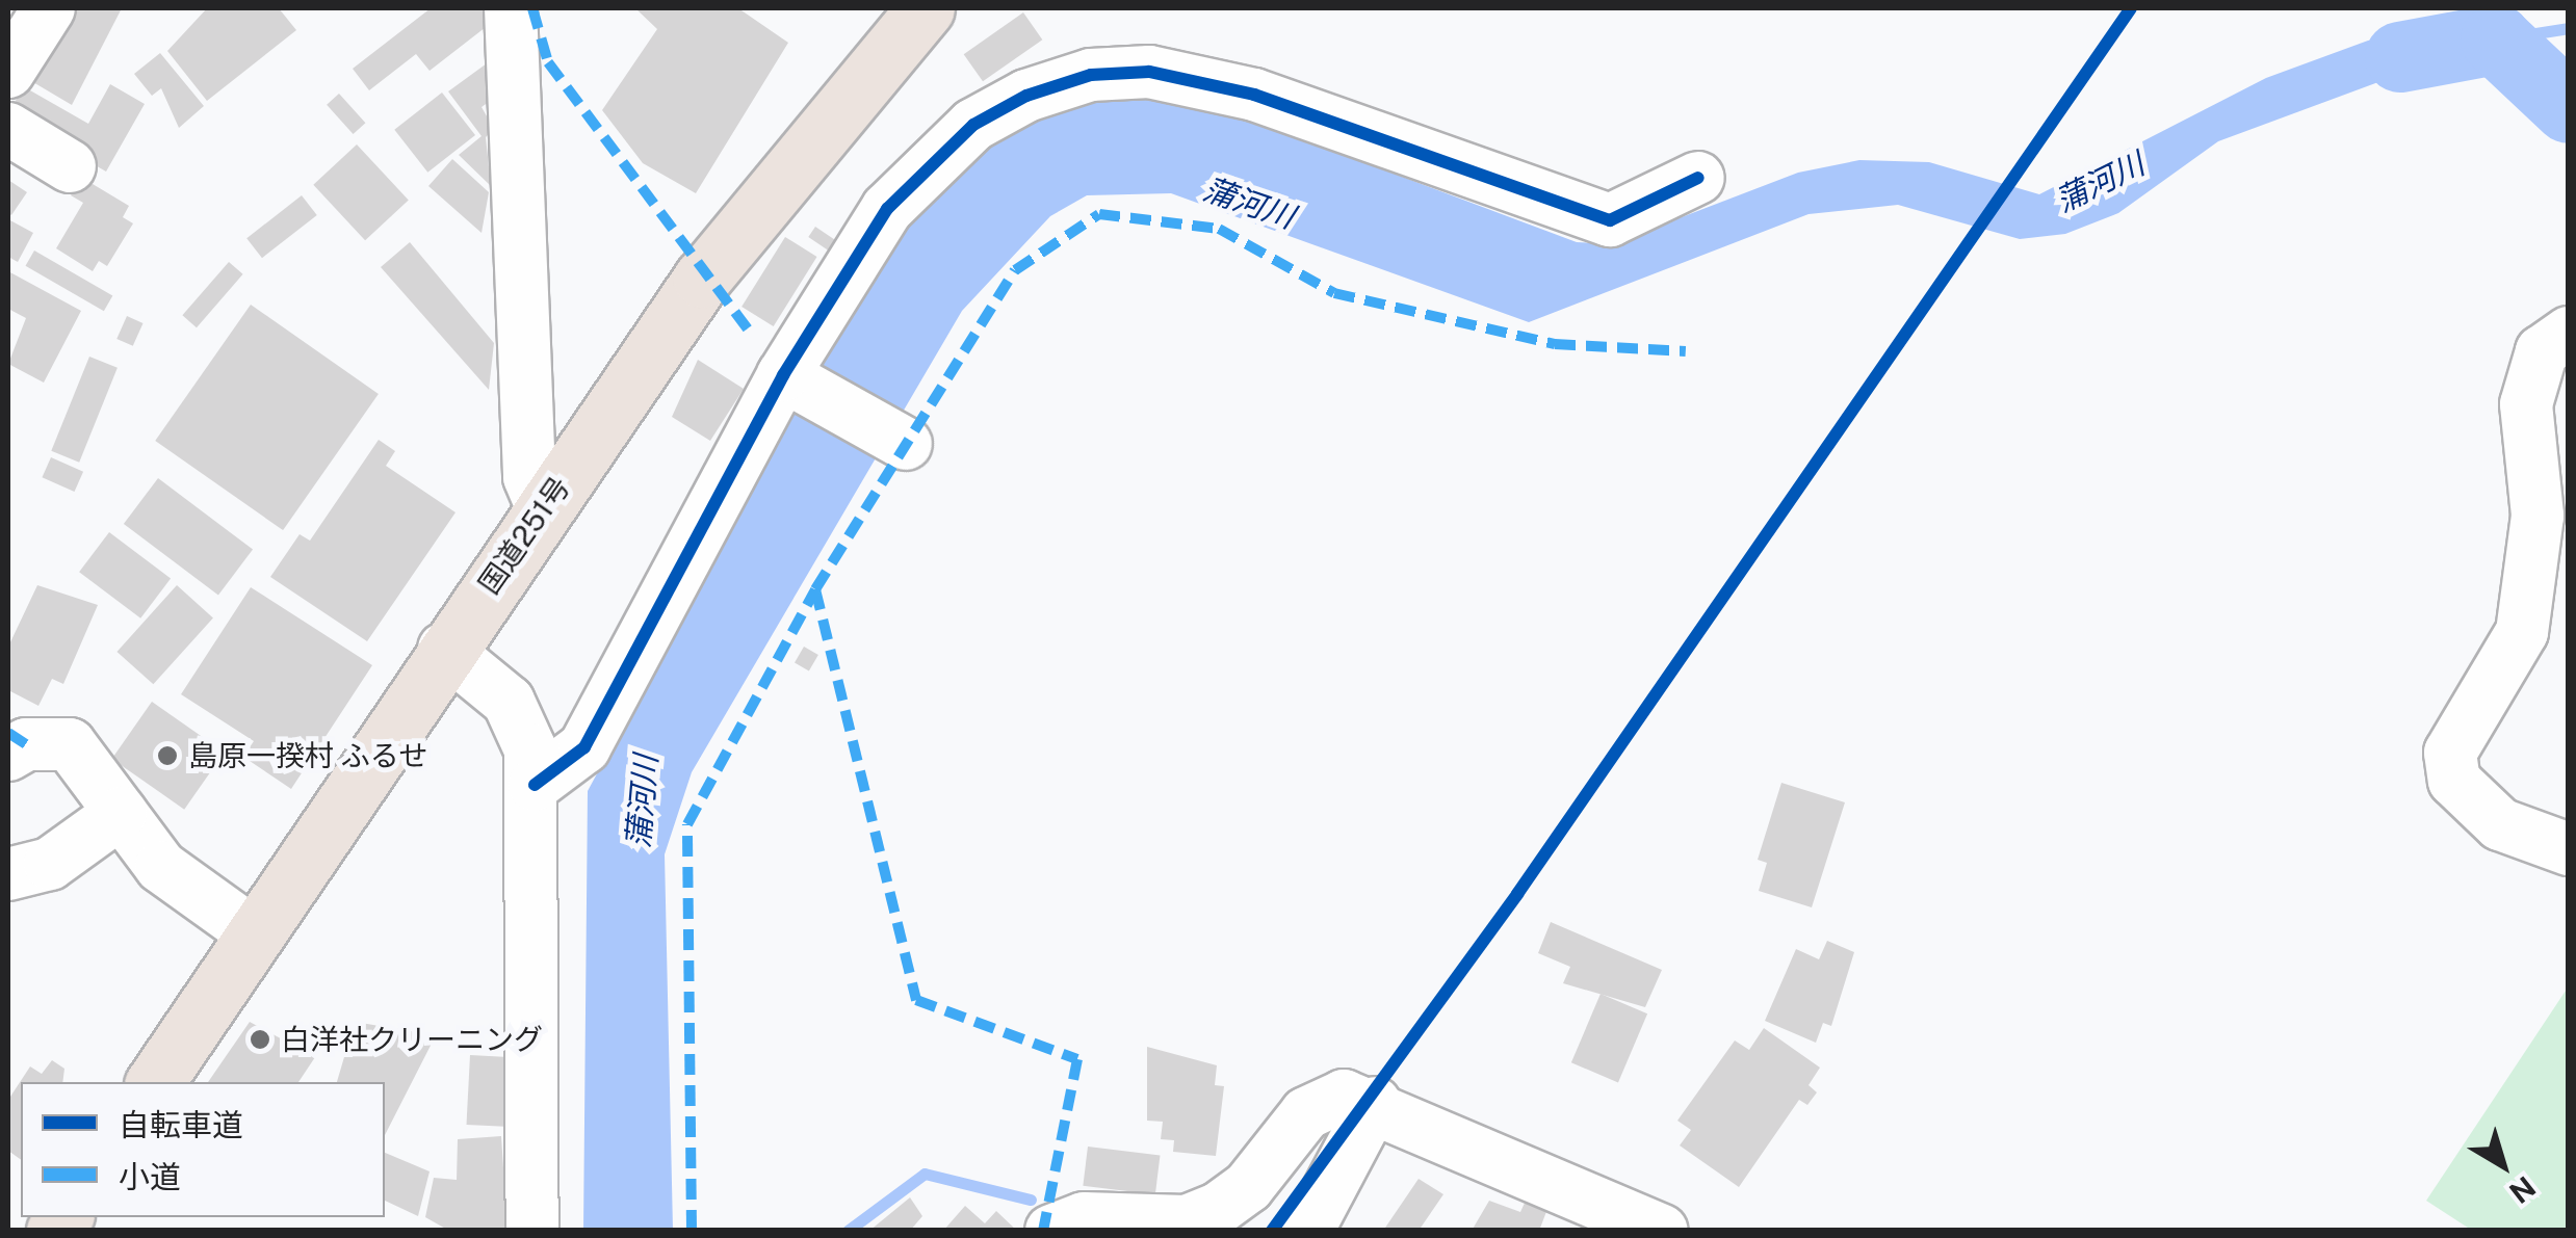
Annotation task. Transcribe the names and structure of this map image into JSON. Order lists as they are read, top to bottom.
{
  "streets": {
    "highway": ["国道251号"]
  },
  "water": ["蒲河川"],
  "places": ["島原一揆村 ふるせ", "白洋社クリーニング"],
  "legend": ["自転車道", "小道"],
  "north": "bottom right"
}
